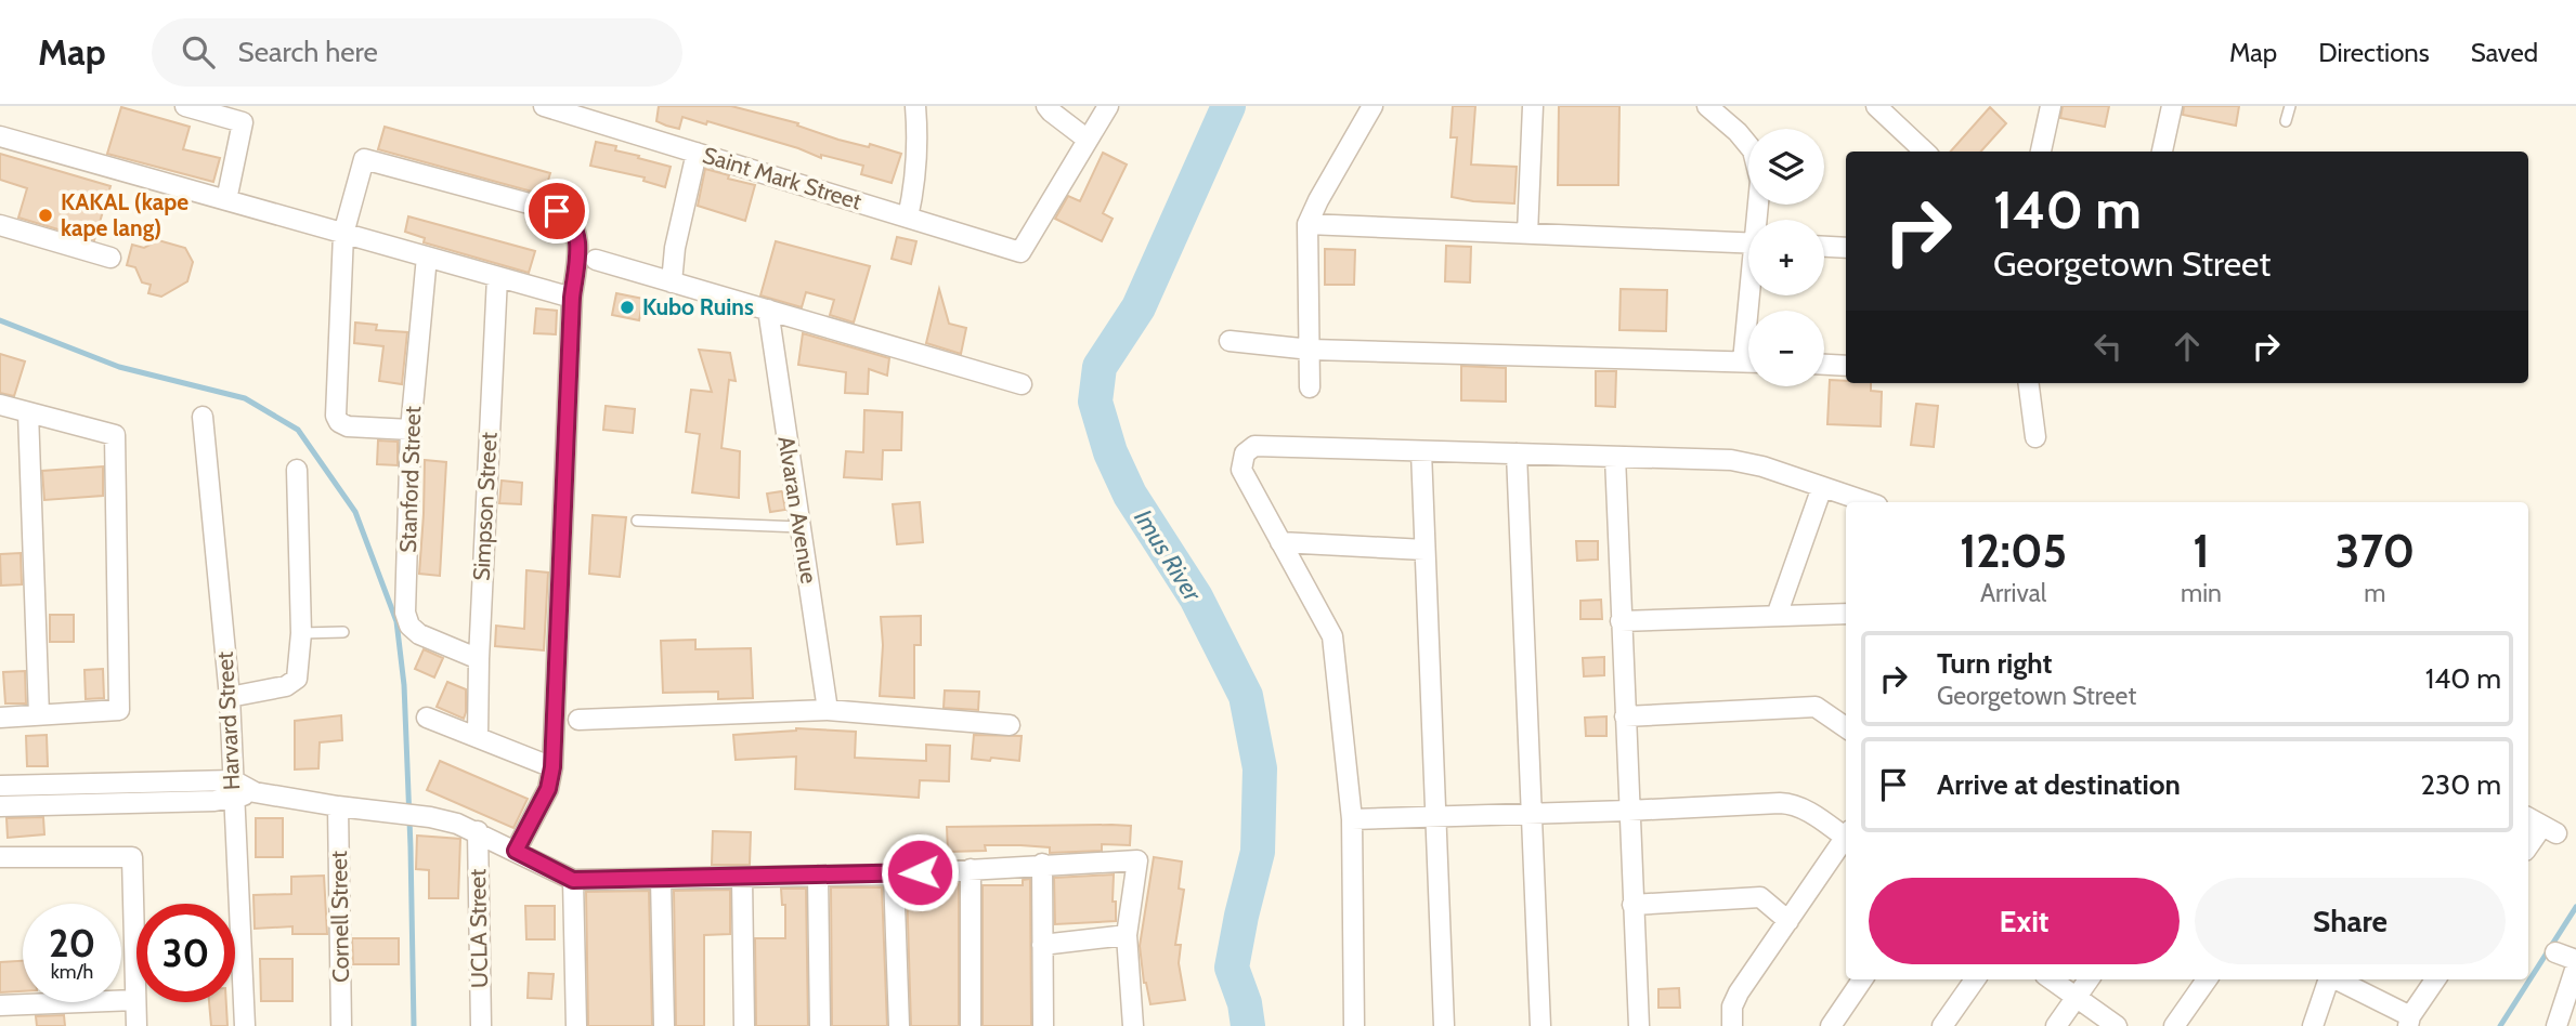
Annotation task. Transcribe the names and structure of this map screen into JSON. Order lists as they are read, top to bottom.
{
  "streets": {
    "street": [
      "Saint Mark Street",
      "Stanford Street",
      "Simpson Street",
      "Alvaran Avenue",
      "Harvard Street",
      "Cornell Street",
      "UCLA Street"
    ]
  },
  "crossings": [
    ["Stanford Street", "Simpson Street"]
  ],
  "water": ["Imus River"],
  "places": ["KAKAL (kape kape lang)", "Kubo Ruins"],
  "page": {
    "header": "Map",
    "search": "Search here",
    "nav": ["Map", "Directions", "Saved"],
    "map_buttons": ["+", "−"],
    "turn": ["140 m", "Georgetown Street"],
    "eta": [
      "12:05",
      "Arrival",
      "1",
      "min",
      "370",
      "m"
    ],
    "list": [
      {
        "name": "Turn right",
        "note": "Georgetown Street",
        "value": "140 m"
      },
      {
        "name": "Arrive at destination",
        "value": "230 m"
      }
    ],
    "buttons": ["Exit", "Share"],
    "speed": "20 km/h",
    "limit": "30"
  }
}
